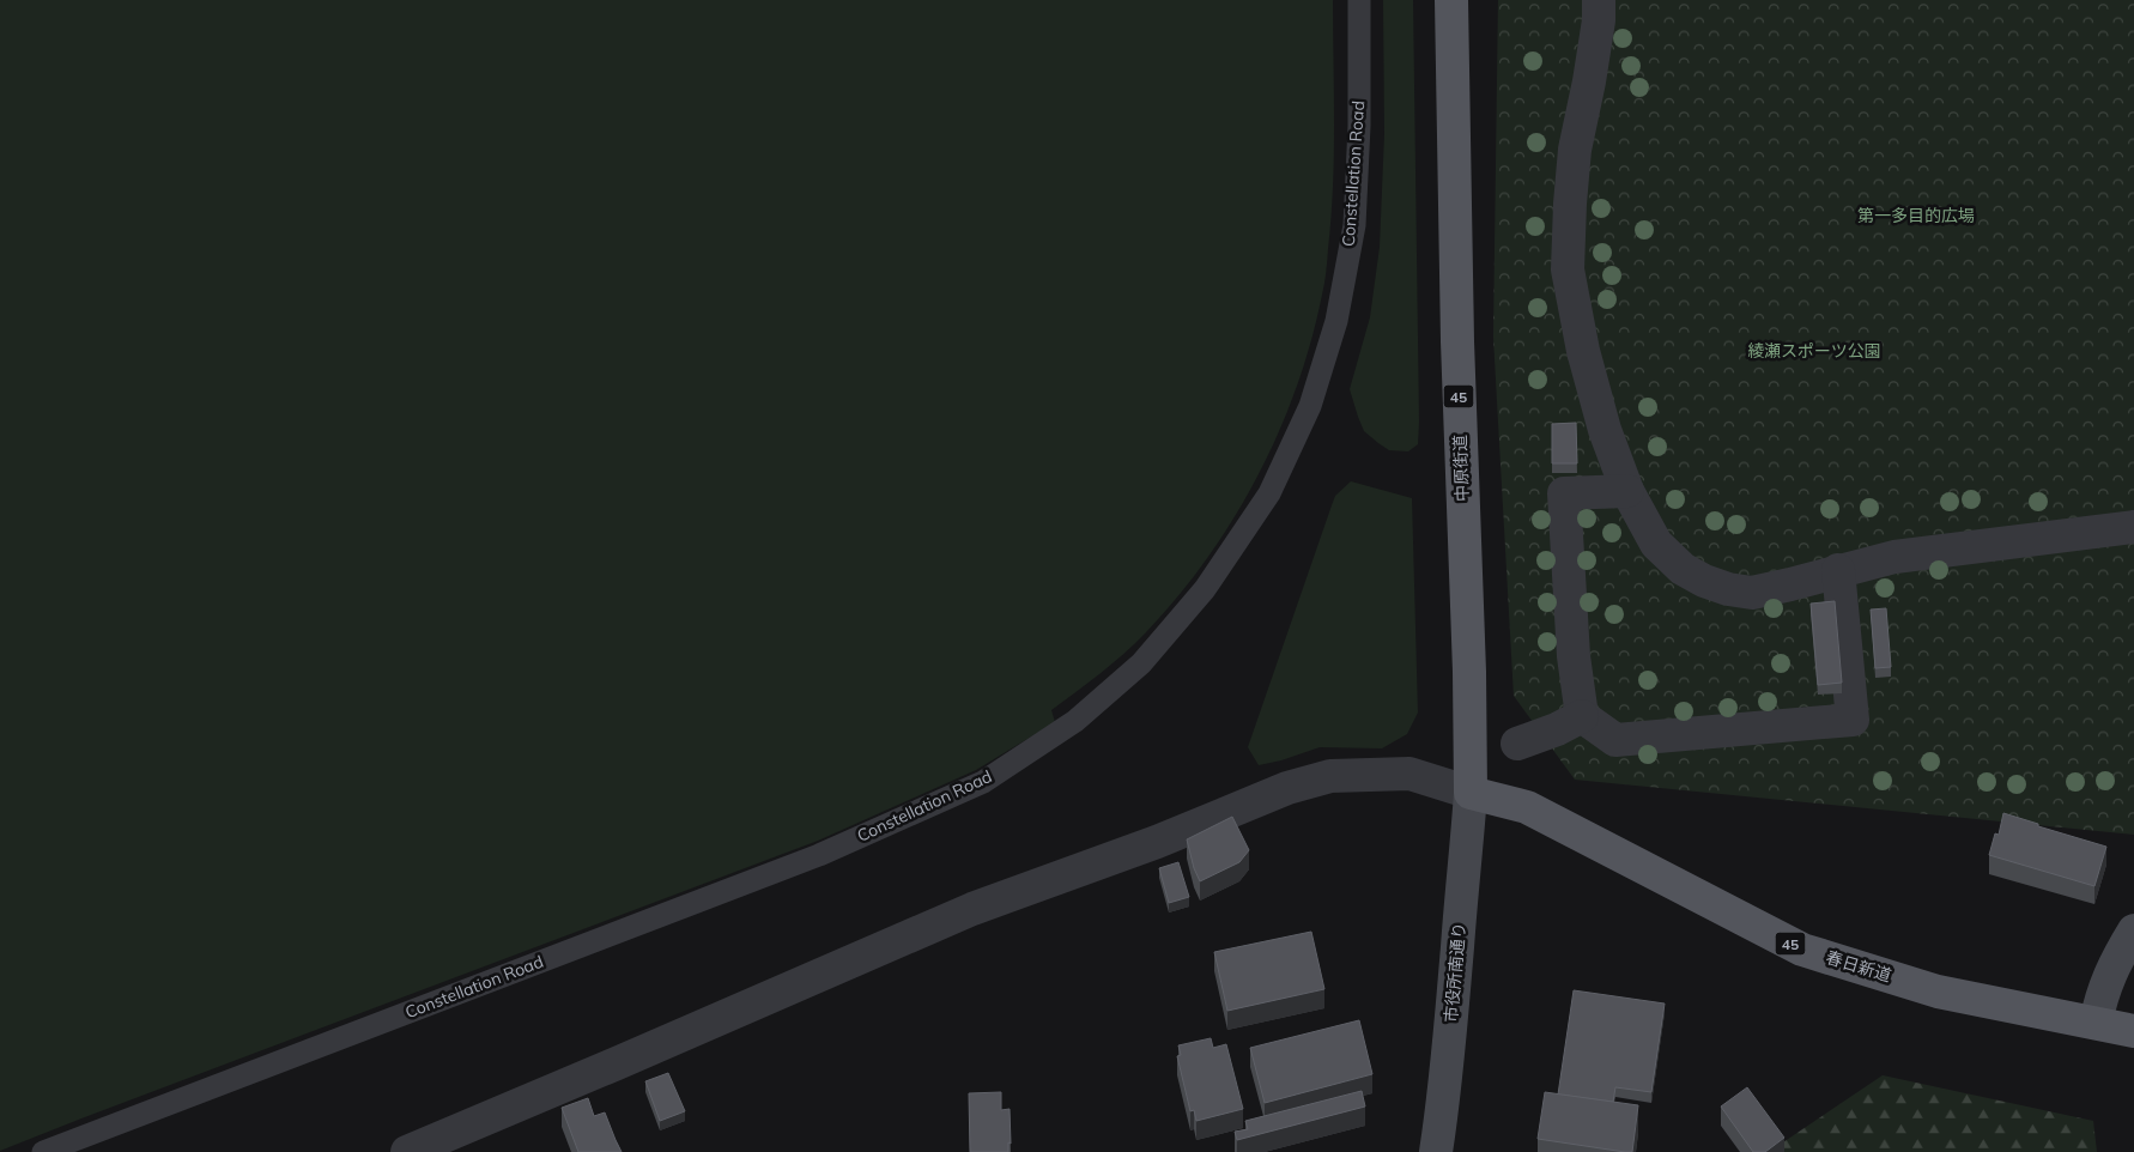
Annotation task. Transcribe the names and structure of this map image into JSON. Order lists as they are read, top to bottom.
{
  "streets": {
    "main road": ["45", "中原街道", "春日新道"],
    "street": ["市役所南通り"],
    "lane": ["Constellation Road"]
  },
  "crossings": [
    ["中原街道", "春日新道"],
    ["中原街道", "市役所南通り"],
    ["春日新道", "市役所南通り"]
  ],
  "parks": ["第一多目的広場", "綾瀬スポーツ公園"]
}
